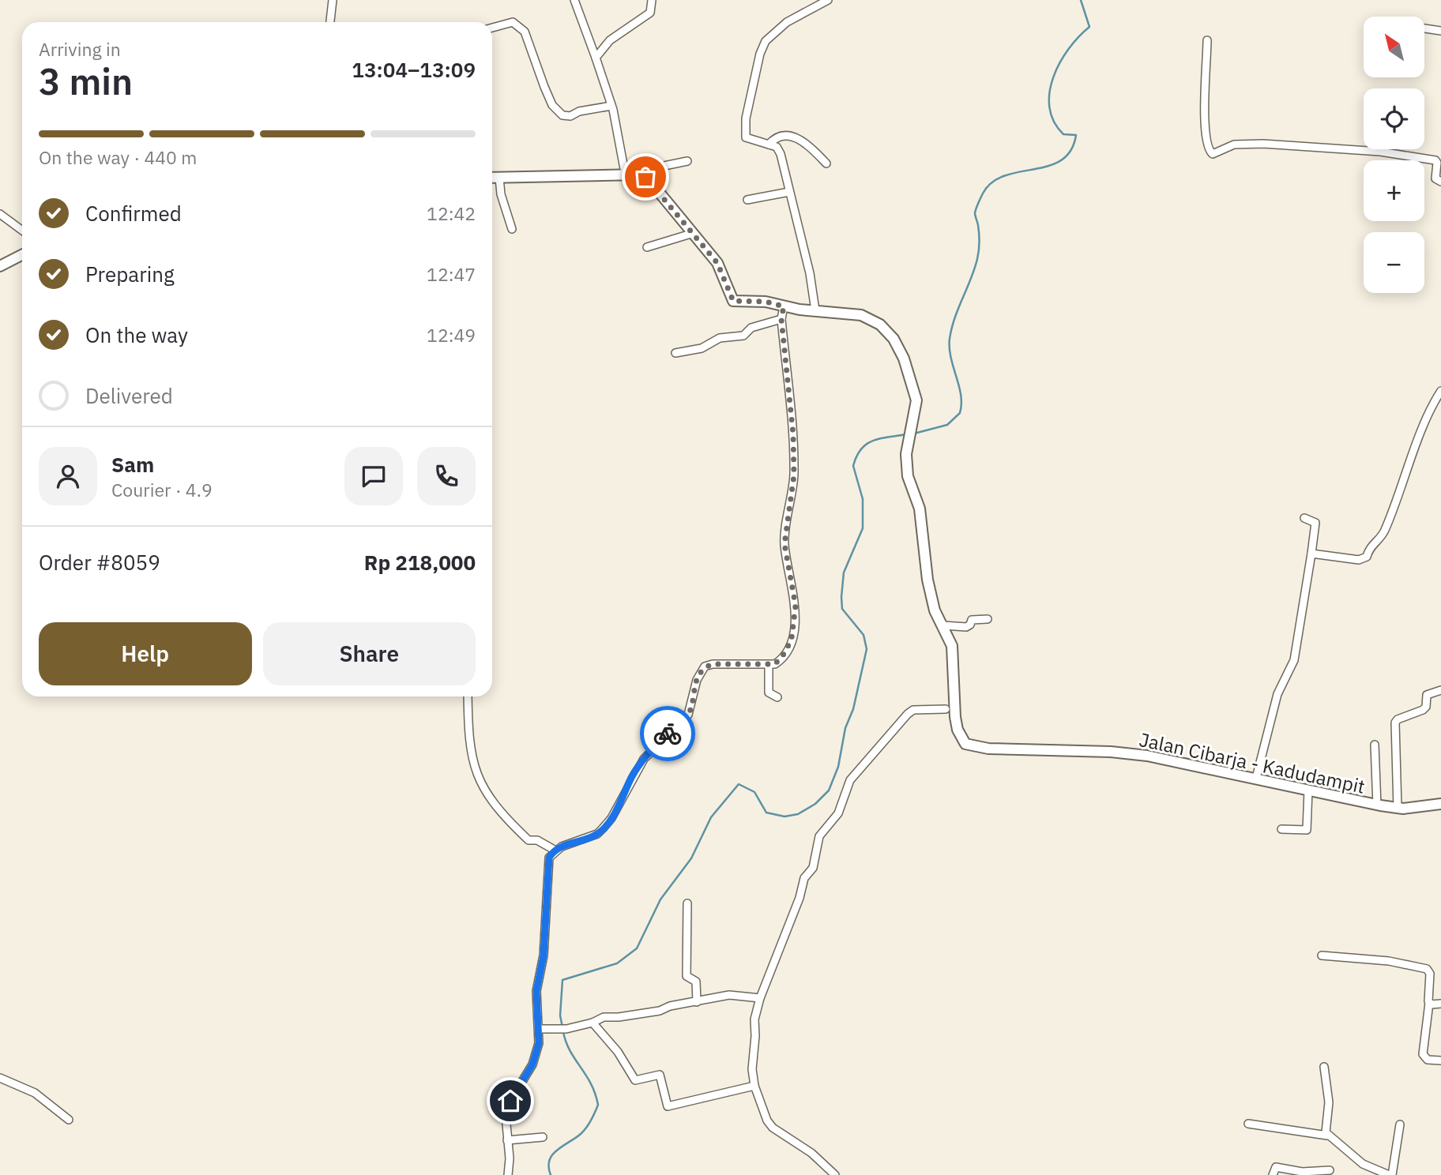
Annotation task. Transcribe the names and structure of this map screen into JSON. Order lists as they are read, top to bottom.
{
  "streets": {
    "street": ["Jalan Cibarja - Kadudampit"]
  },
  "north": "top left",
  "page": {
    "map_buttons": ["+", "−"],
    "heading": ["3 min", "Arriving in", "13:04–13:09"],
    "panel": [
      "Sam",
      "Courier · 4.9",
      "Order #8059",
      "Rp 218,000"
    ],
    "bar": "On the way · 440 m",
    "list": [
      ["Confirmed", "12:42"],
      ["Preparing", "12:47"],
      ["On the way", "12:49"],
      "Delivered"
    ],
    "buttons": ["Help", "Share"]
  }
}
